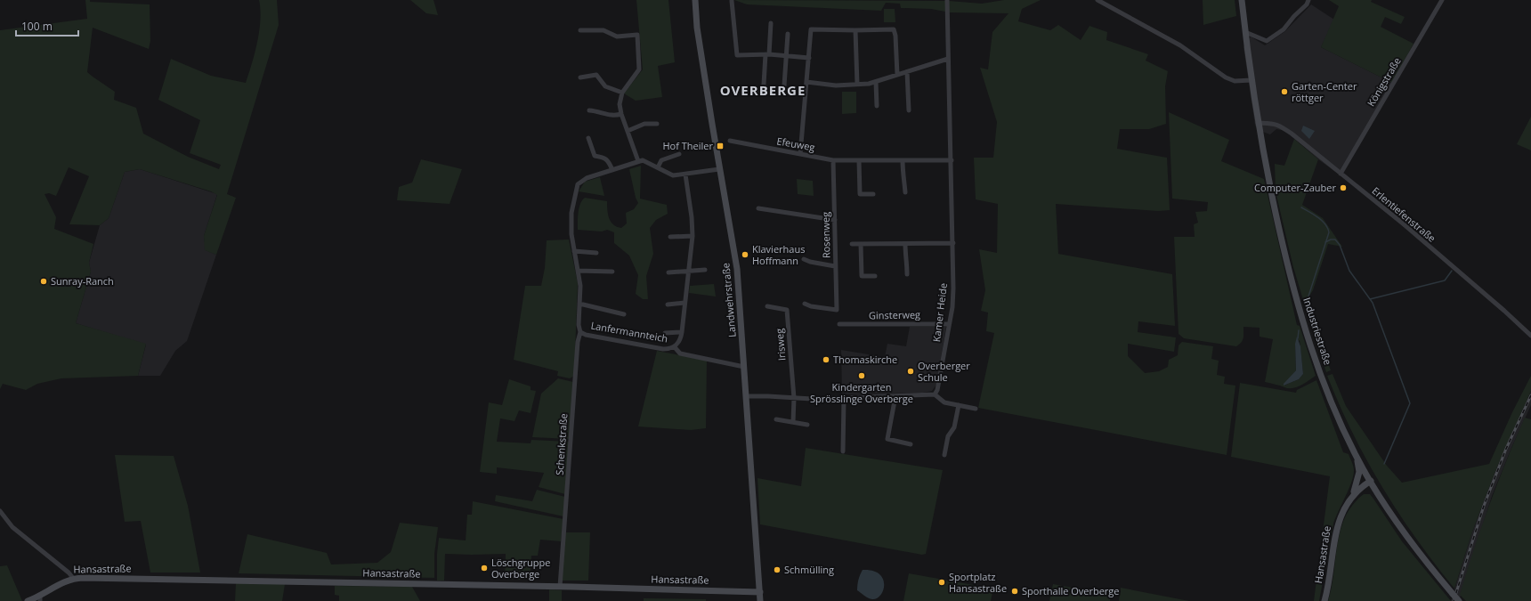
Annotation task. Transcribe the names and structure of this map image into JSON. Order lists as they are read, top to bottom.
{
  "streets": {
    "street": [
      "Königstraße",
      "Efeuweg",
      "Erlentiefenstraße",
      "Rosenweg",
      "Landwehrstraße",
      "Kamer Heide",
      "Ginsterweg",
      "Industriestraße",
      "Lanfermannteich",
      "Irisweg",
      "Schenkstraße",
      "Hansastraße"
    ]
  },
  "crossings": [
    ["Königstraße", "Erlentiefenstraße"],
    ["Efeuweg", "Rosenweg"],
    ["Efeuweg", "Kamer Heide"],
    ["Erlentiefenstraße", "Industriestraße"],
    ["Landwehrstraße", "Lanfermannteich"],
    ["Landwehrstraße", "Hansastraße"],
    ["Kamer Heide", "Ginsterweg"],
    ["Industriestraße", "Hansastraße"],
    ["Lanfermannteich", "Schenkstraße"],
    ["Schenkstraße", "Hansastraße"]
  ],
  "districts": ["OVERBERGE"],
  "places": {
    "other": [
      "Garten-Center röttger",
      "Computer-Zauber",
      "Klavierhaus Hoffmann",
      "Sunray-Ranch",
      "Thomaskirche",
      "Overberger Schule",
      "Kindergarten Sprösslinge Overberge",
      "Löschgruppe Overberge",
      "Schmülling",
      "Sportplatz Hansastraße",
      "Sporthalle Overberge"
    ],
    "transit": ["Hof Theiler"]
  },
  "scale_bar": "100 m"
}
